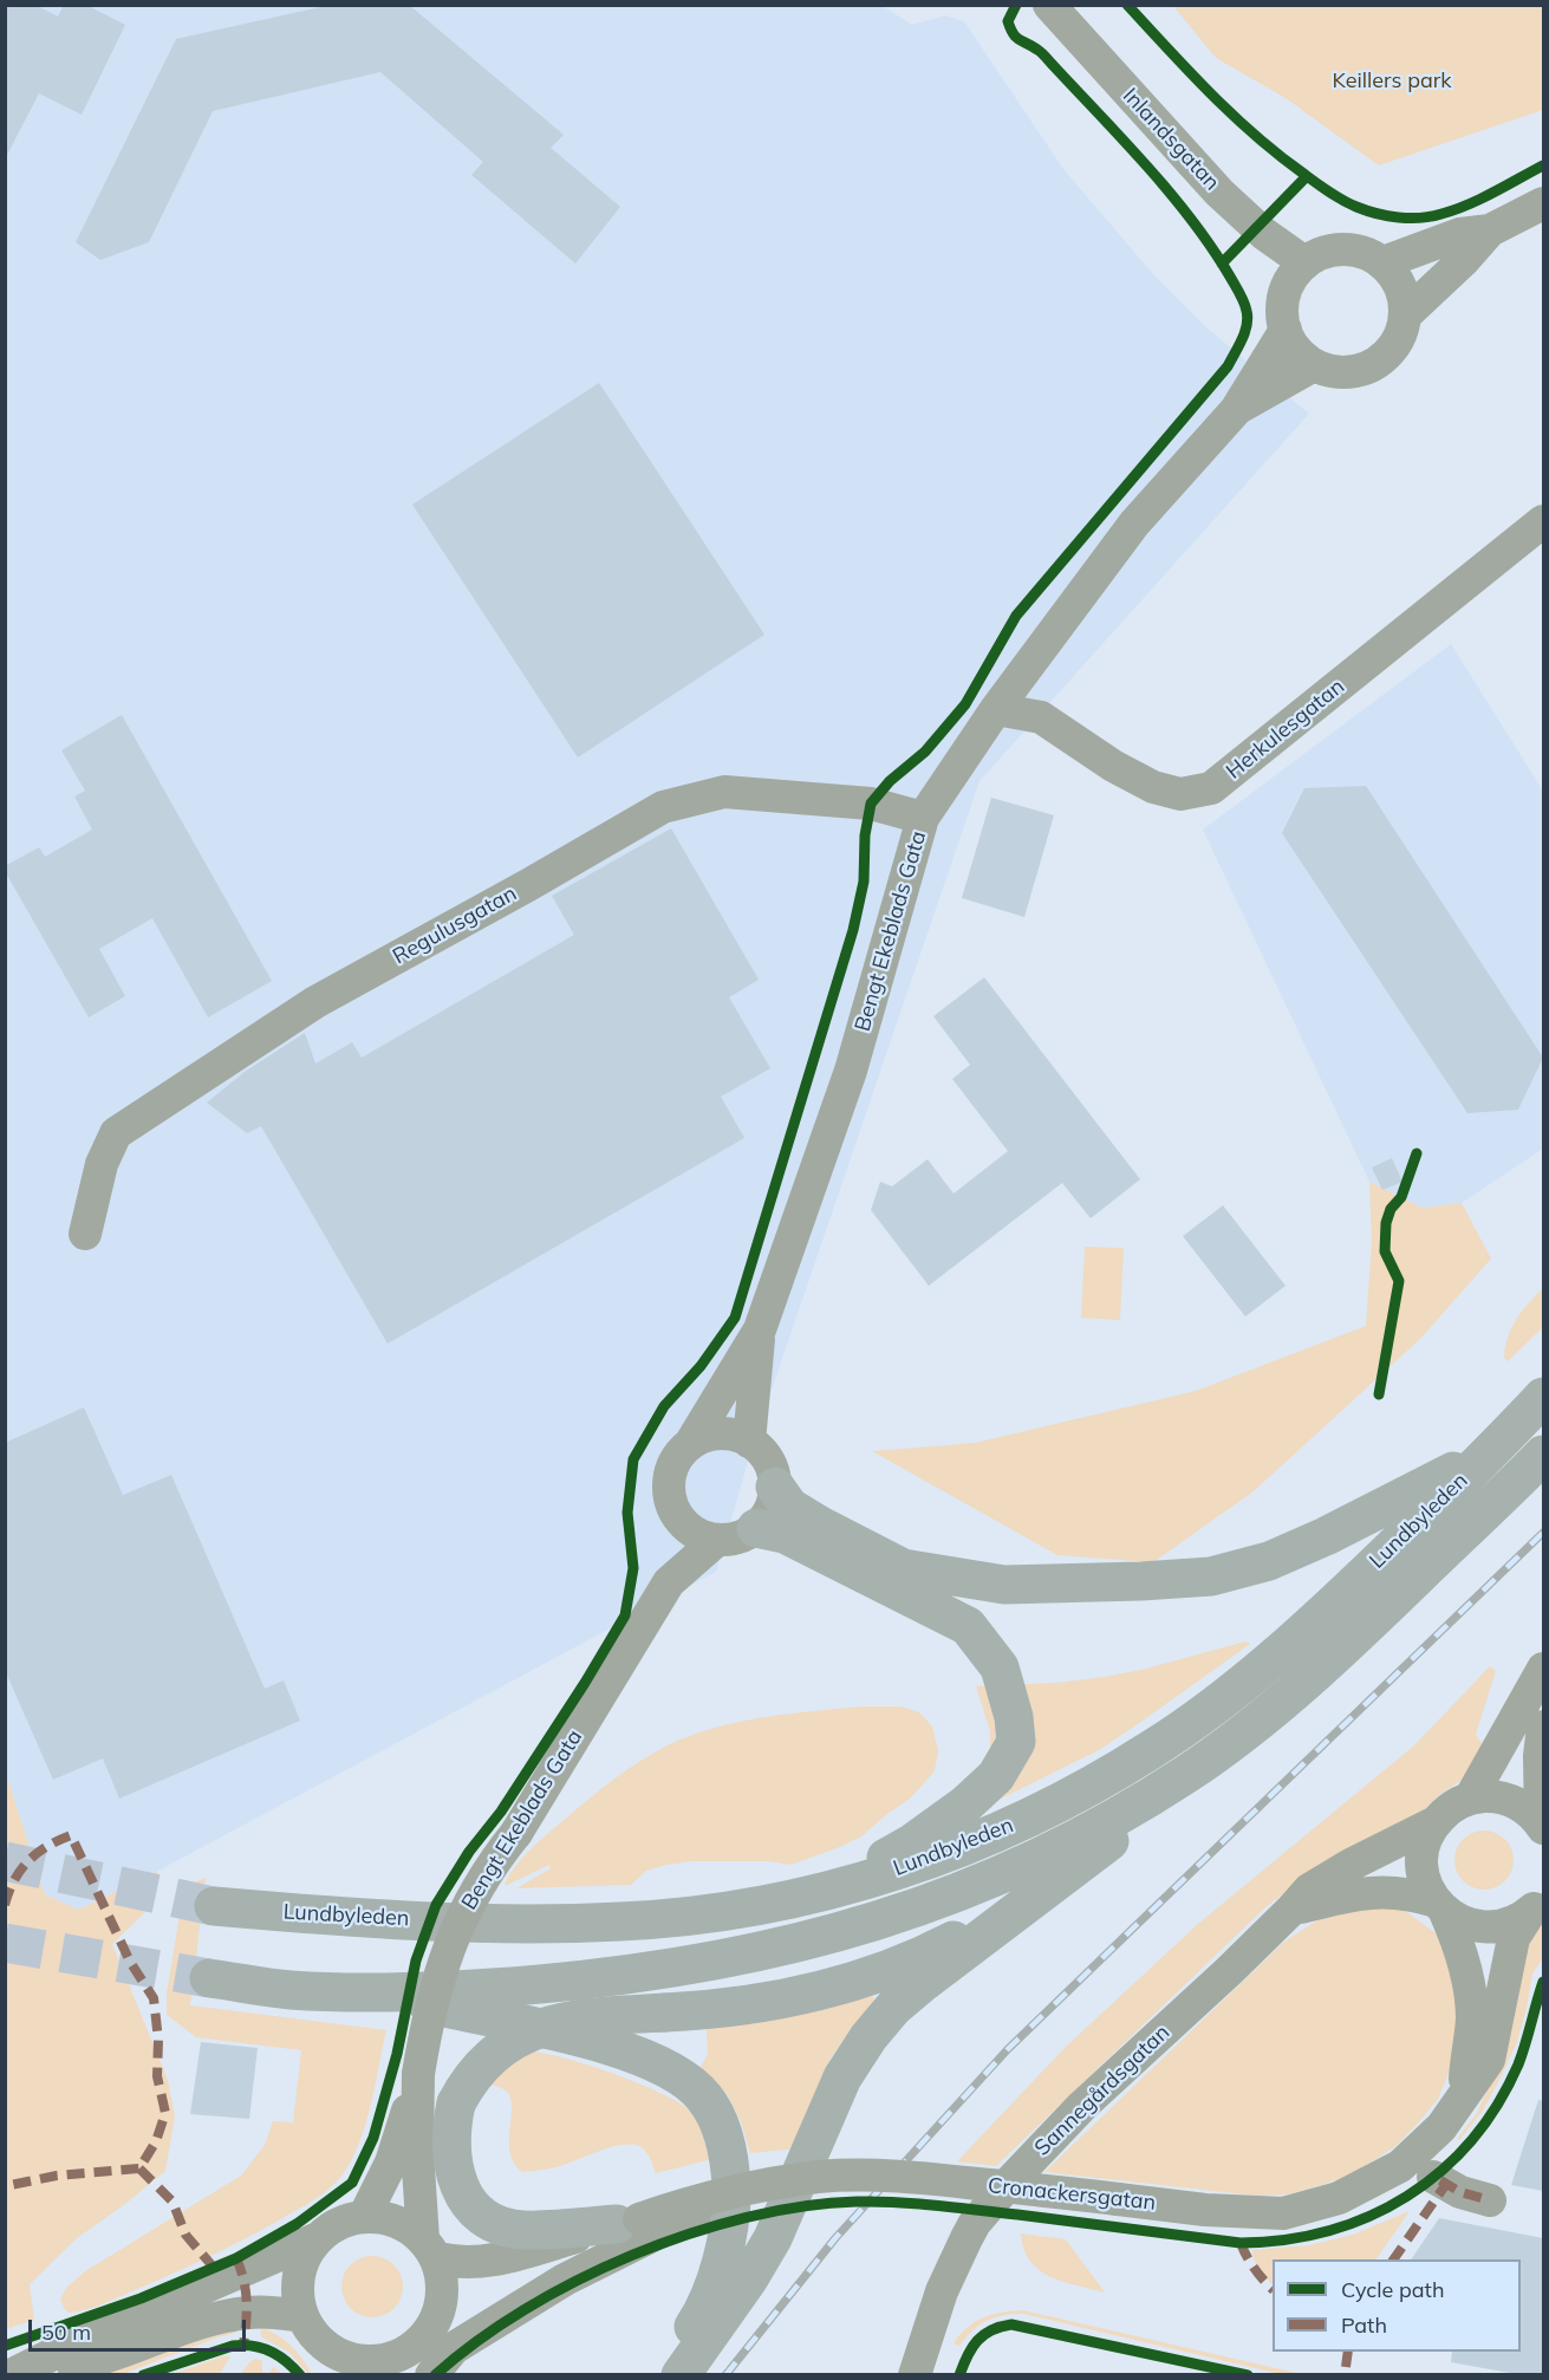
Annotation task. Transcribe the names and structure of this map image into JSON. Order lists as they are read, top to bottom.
{
  "streets": {
    "highway": ["Lundbyleden"],
    "street": [
      "Inlandsgatan",
      "Herkulesgatan",
      "Regulusgatan",
      "Bengt Ekeblads Gata",
      "Sannegårdsgatan",
      "Cronackersgatan"
    ]
  },
  "crossings": [
    ["Inlandsgatan", "Bengt Ekeblads Gata"],
    ["Herkulesgatan", "Bengt Ekeblads Gata"],
    ["Regulusgatan", "Bengt Ekeblads Gata"],
    ["Bengt Ekeblads Gata", "Cronackersgatan"],
    ["Sannegårdsgatan", "Cronackersgatan"]
  ],
  "parks": ["Keillers park"],
  "legend": ["Cycle path", "Path"],
  "scale_bar": "50 m"
}
